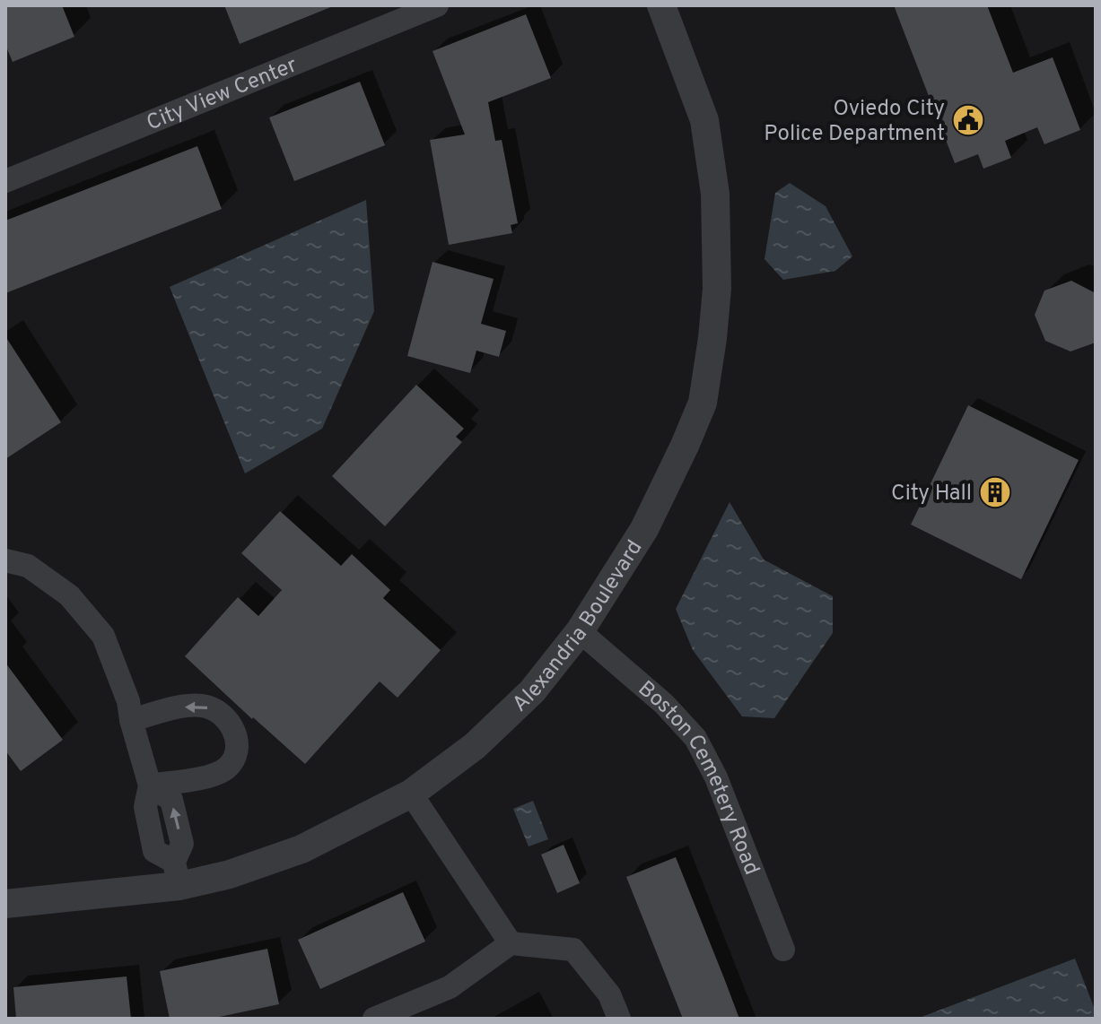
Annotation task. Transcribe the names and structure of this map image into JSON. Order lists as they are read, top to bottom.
{
  "streets": {
    "street": ["City View Center", "Alexandria Boulevard", "Boston Cemetery Road"]
  },
  "crossings": [
    ["Alexandria Boulevard", "Boston Cemetery Road"]
  ],
  "places": {
    "public building": ["Oviedo City Police Department"],
    "building": ["City Hall"]
  }
}
